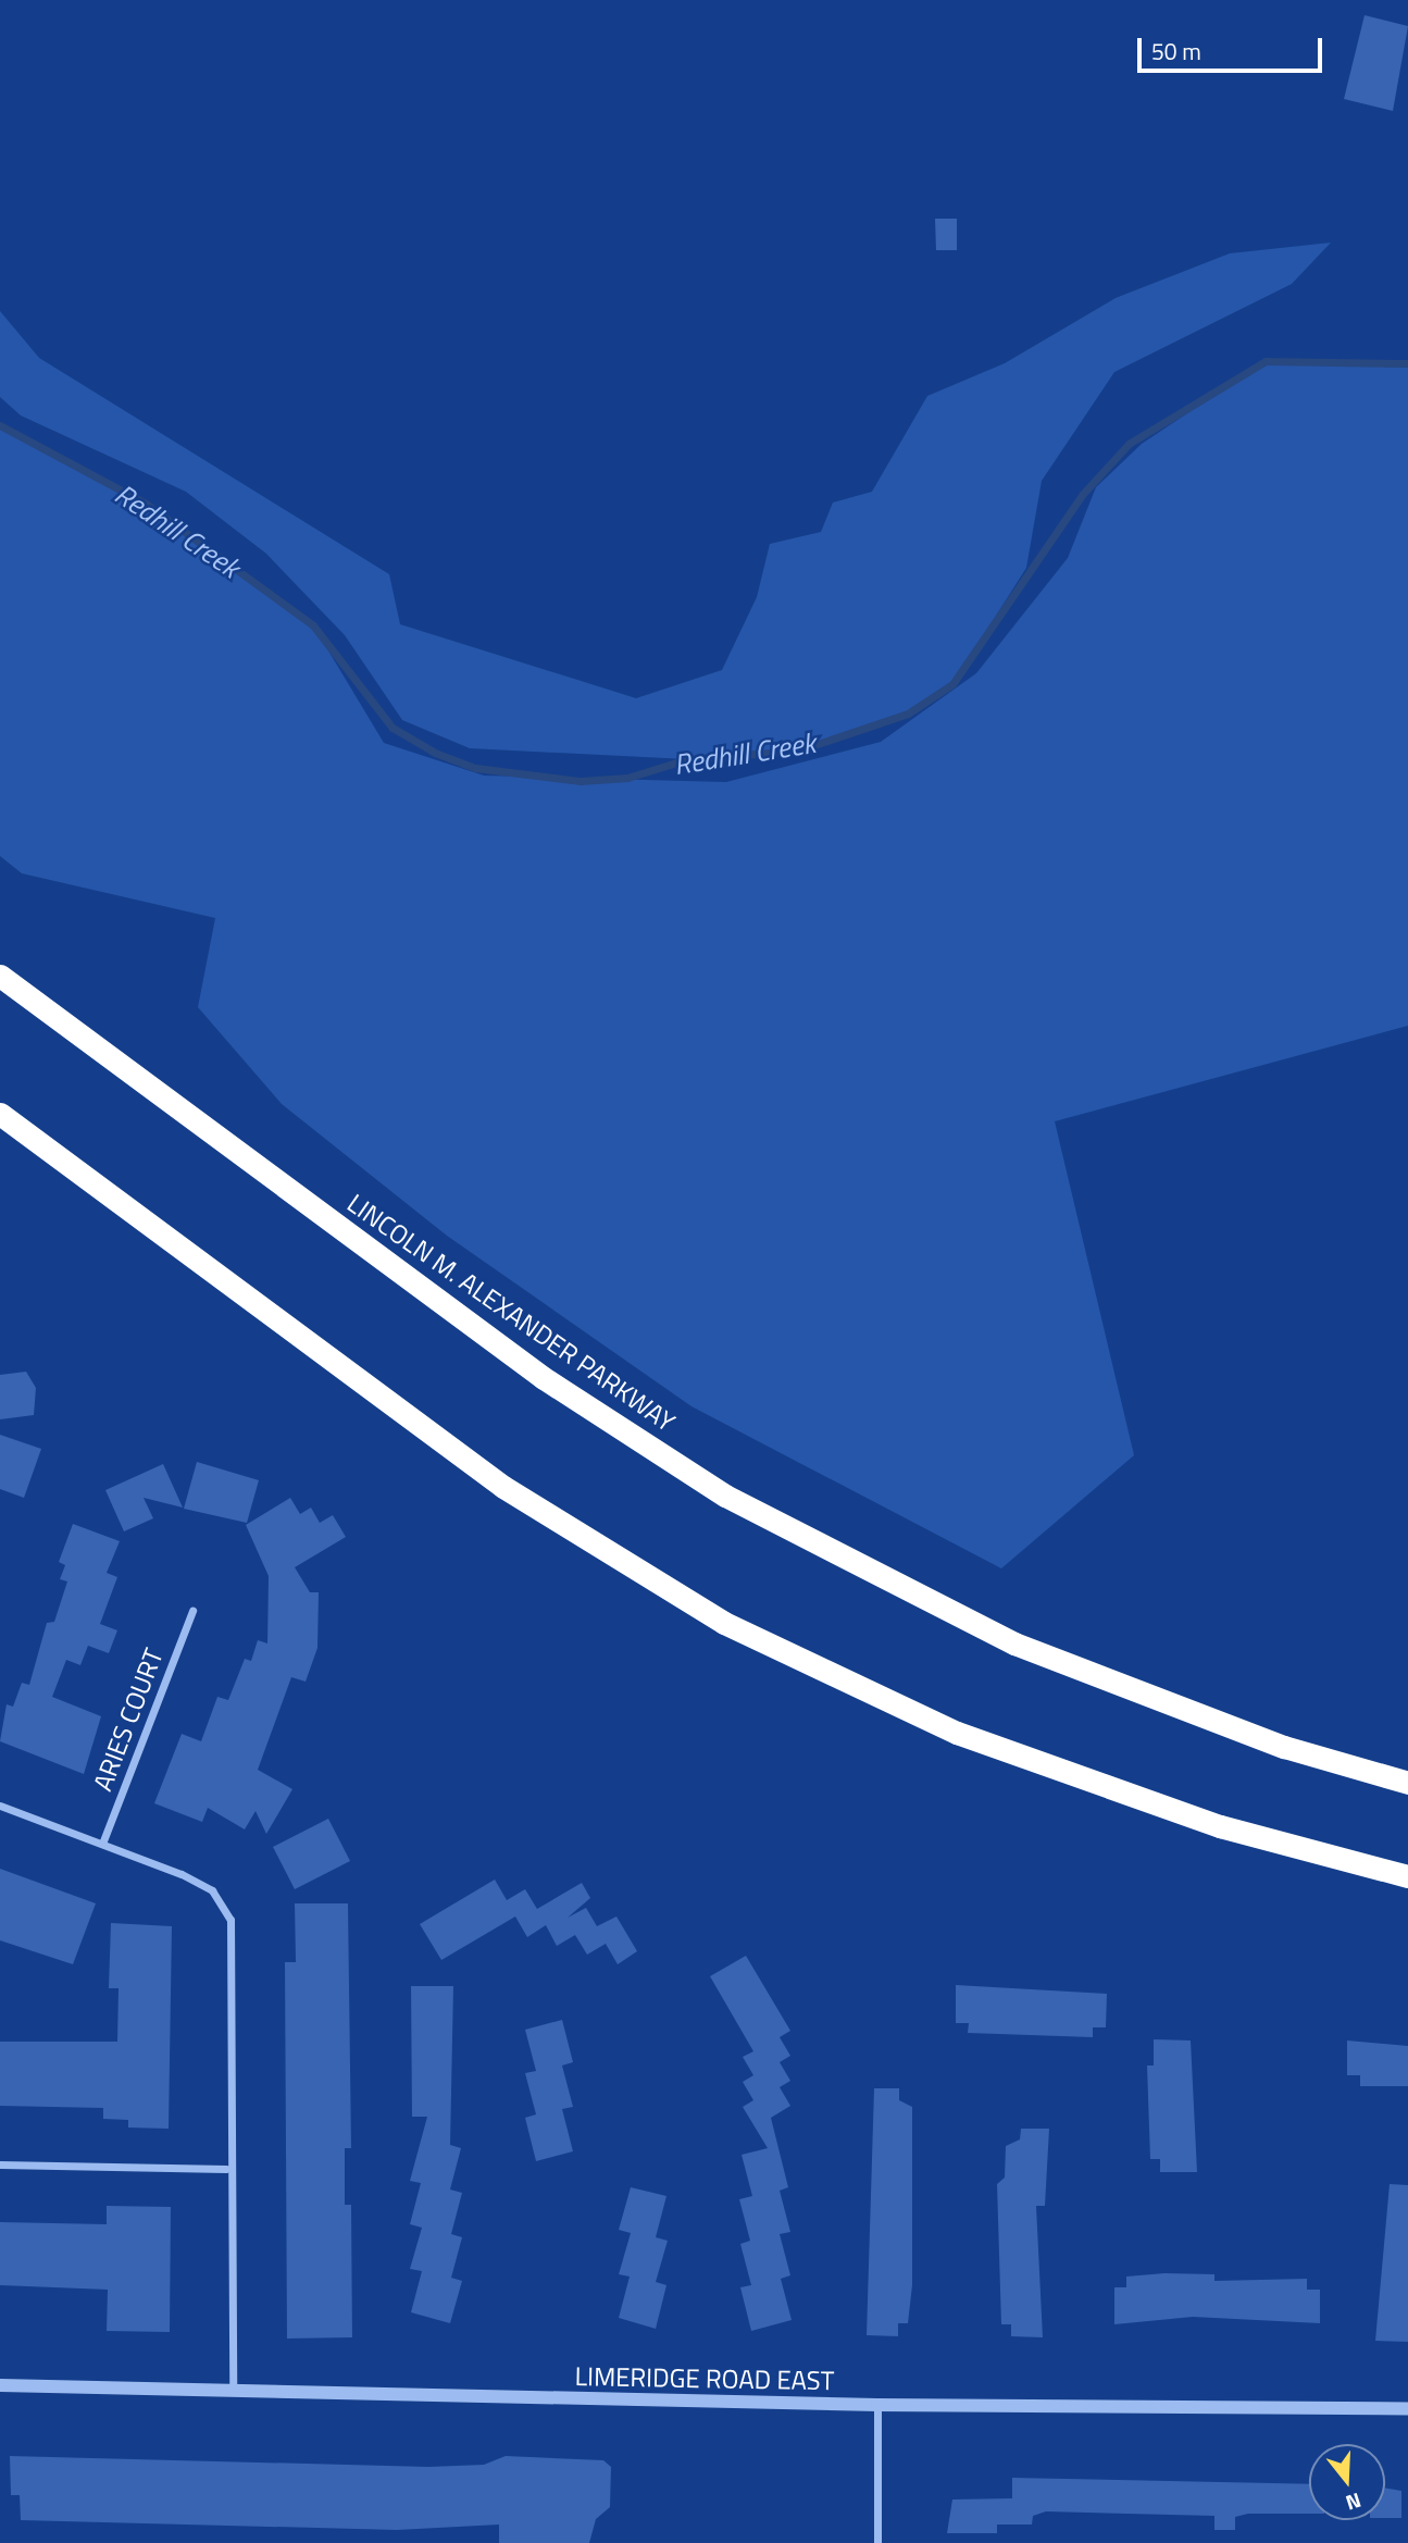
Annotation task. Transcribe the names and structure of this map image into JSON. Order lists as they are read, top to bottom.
{
  "streets": {
    "highway": ["LINCOLN M. ALEXANDER PARKWAY"],
    "street": ["ARIES COURT", "LIMERIDGE ROAD EAST"]
  },
  "water": ["Redhill Creek"],
  "scale_bar": "50 m",
  "north": "bottom"
}
